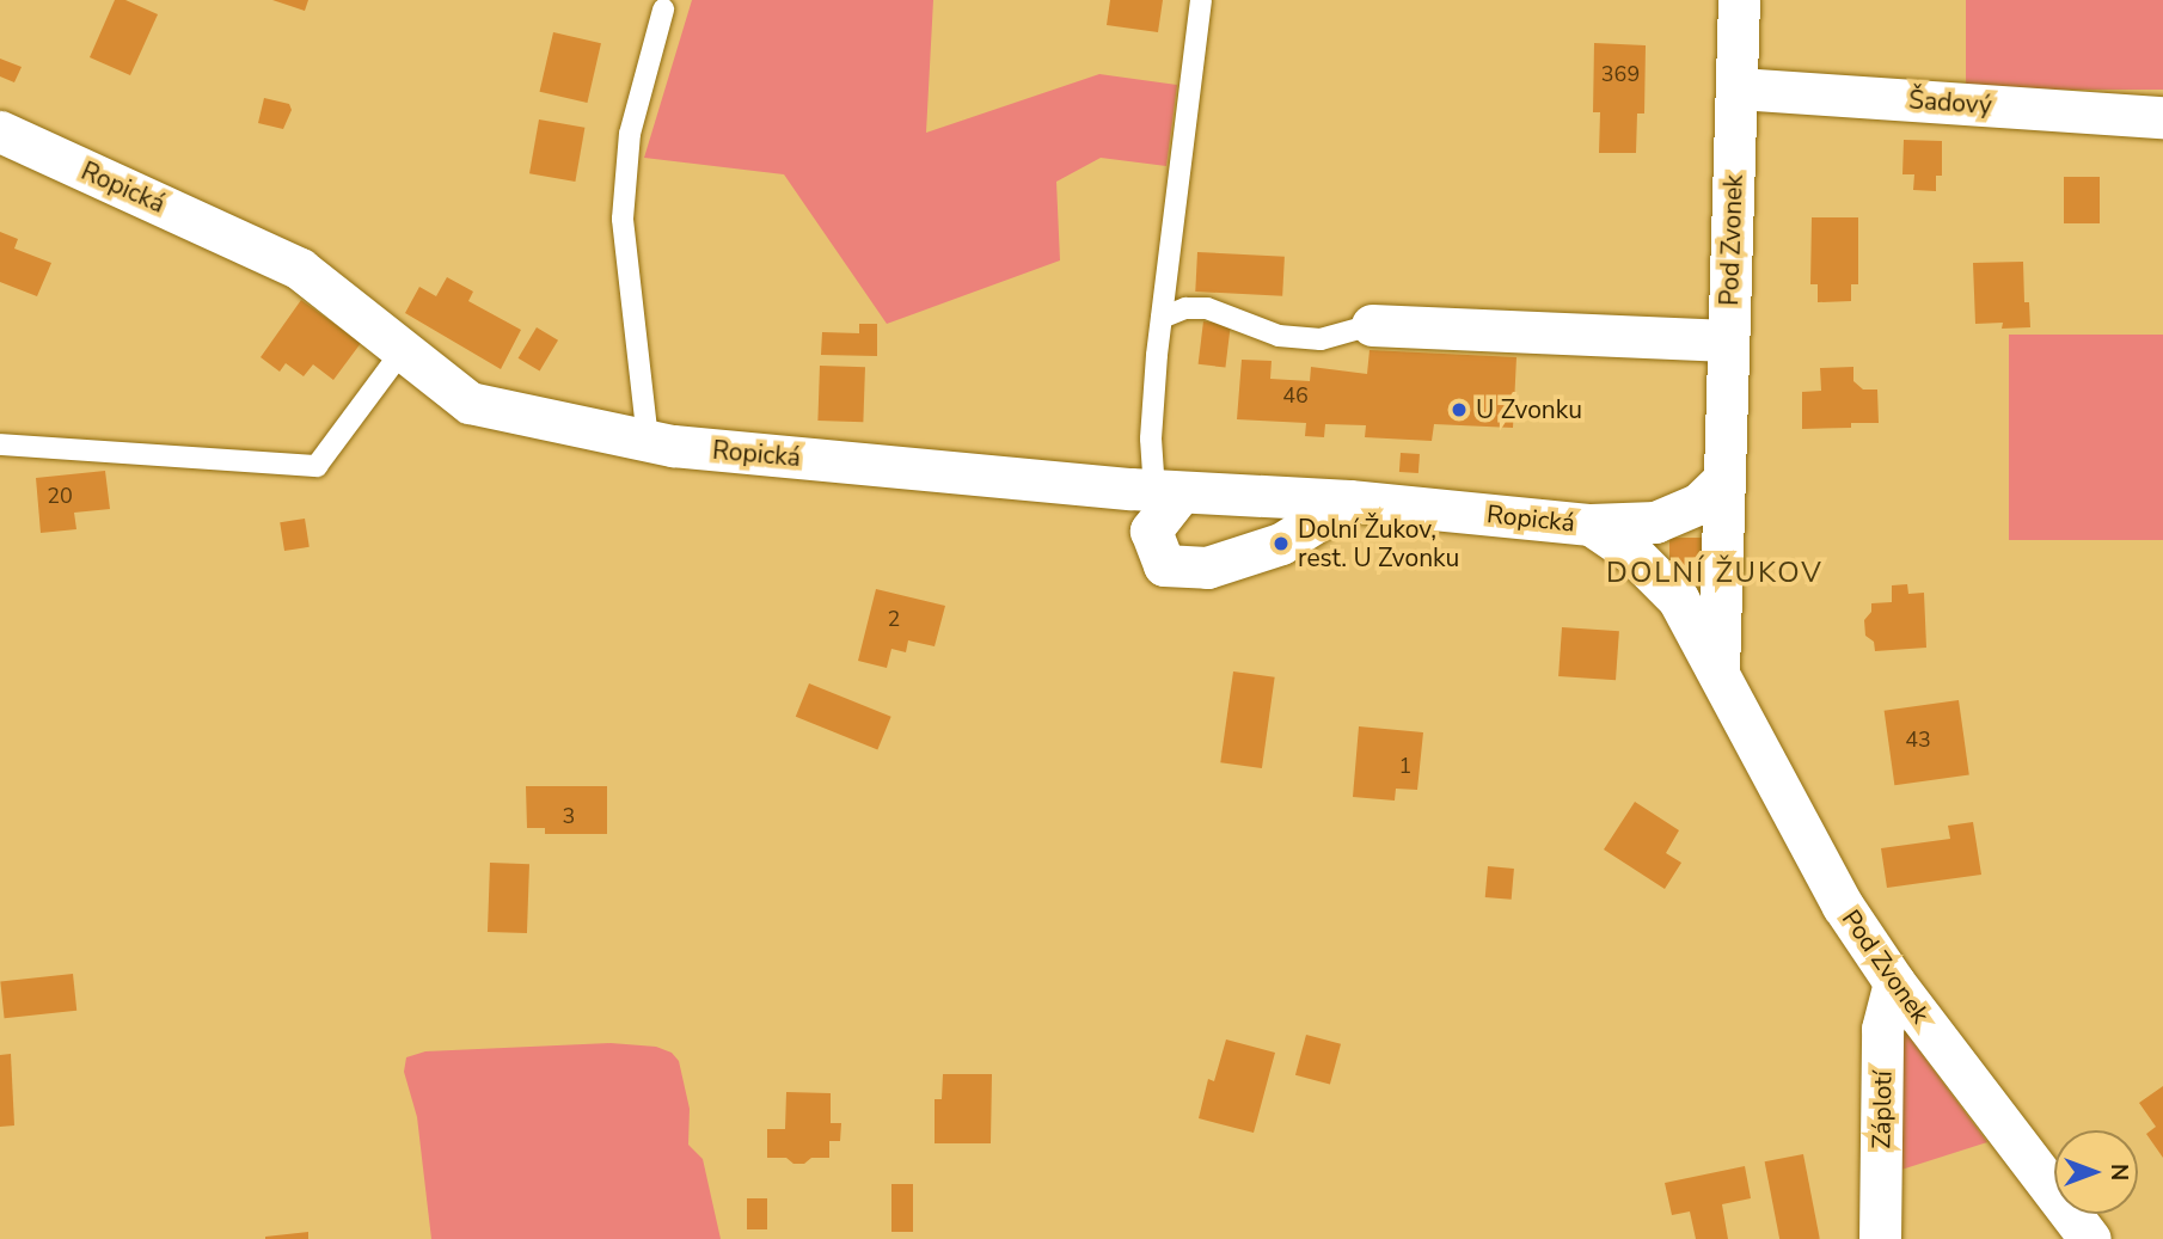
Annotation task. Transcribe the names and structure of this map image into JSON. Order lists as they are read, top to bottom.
{
  "streets": {
    "street": [
      "Šadový",
      "Ropická",
      "Pod Zvonek",
      "Záplotí"
    ]
  },
  "crossings": [
    ["Šadový", "Pod Zvonek"],
    ["Ropická", "Pod Zvonek"],
    ["Pod Zvonek", "Záplotí"]
  ],
  "districts": ["DOLNÍ ŽUKOV"],
  "places": ["U Zvonku", "Dolní Žukov, rest. U Zvonku"],
  "house_numbers": [
    "369",
    "46",
    "20",
    "2",
    "43",
    "1",
    "3"
  ],
  "north": "right"
}
